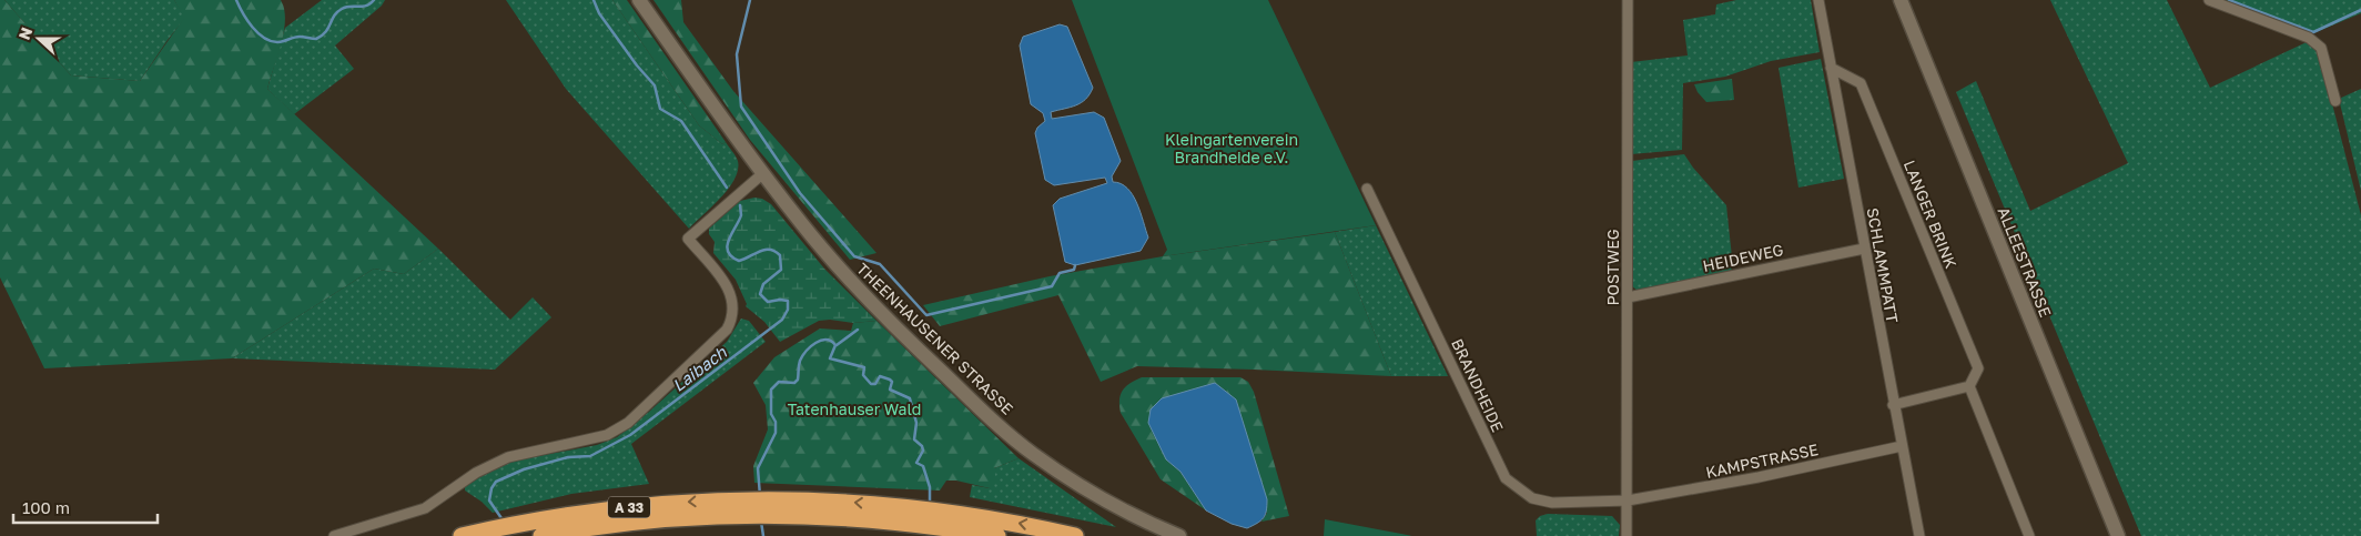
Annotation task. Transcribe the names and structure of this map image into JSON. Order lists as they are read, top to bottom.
{
  "streets": {
    "highway": ["A 33"],
    "main road": ["ALLEESTRASSE", "THEENHAUSENER STRASSE"],
    "street": [
      "LANGER BRINK",
      "HEIDEWEG",
      "SCHLAMMPATT",
      "POSTWEG",
      "BRANDHEIDE",
      "KAMPSTRASSE"
    ]
  },
  "crossings": [
    ["LANGER BRINK", "SCHLAMMPATT"],
    ["HEIDEWEG", "SCHLAMMPATT"],
    ["HEIDEWEG", "POSTWEG"],
    ["SCHLAMMPATT", "KAMPSTRASSE"],
    ["POSTWEG", "BRANDHEIDE"],
    ["POSTWEG", "KAMPSTRASSE"],
    ["BRANDHEIDE", "KAMPSTRASSE"]
  ],
  "water": ["Laibach"],
  "parks": ["Kleingartenverein Brandheide e.V.", "Tatenhauser Wald"],
  "scale_bar": "100 m",
  "north": "left"
}
